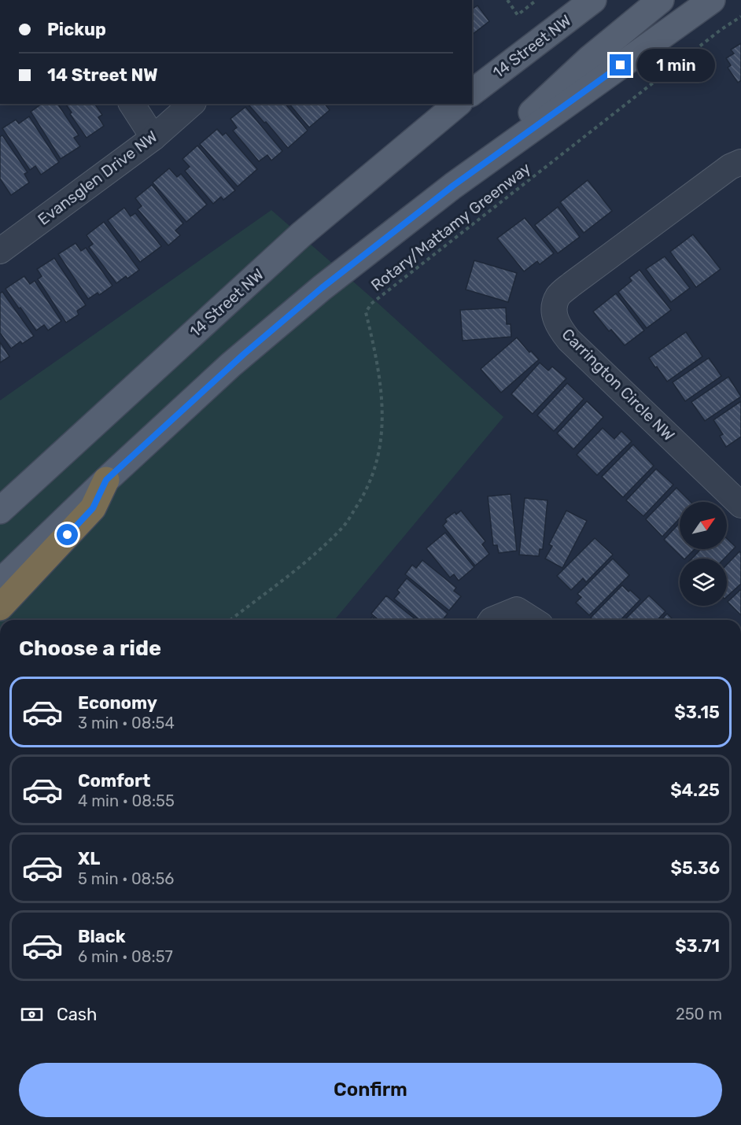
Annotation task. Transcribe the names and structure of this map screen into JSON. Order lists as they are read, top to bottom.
{
  "streets": {
    "main road": ["14 Street NW"],
    "street": ["Evansglen Drive NW", "Carrington Circle NW"],
    "path": ["Rotary/Mattamy Greenway"]
  },
  "north": "top right",
  "page": {
    "banner": ["Pickup", "14 Street NW"],
    "bubble": "1 min",
    "heading": "Choose a ride",
    "list": [
      {
        "name": "Economy",
        "note": "3 min · 08:54",
        "value": "$3.15"
      },
      {
        "name": "Comfort",
        "note": "4 min · 08:55",
        "value": "$4.25"
      },
      {
        "name": "XL",
        "note": "5 min · 08:56",
        "value": "$5.36"
      },
      {
        "name": "Black",
        "note": "6 min · 08:57",
        "value": "$3.71"
      }
    ],
    "pay": ["Cash", "250 m"],
    "buttons": "Confirm"
  }
}
